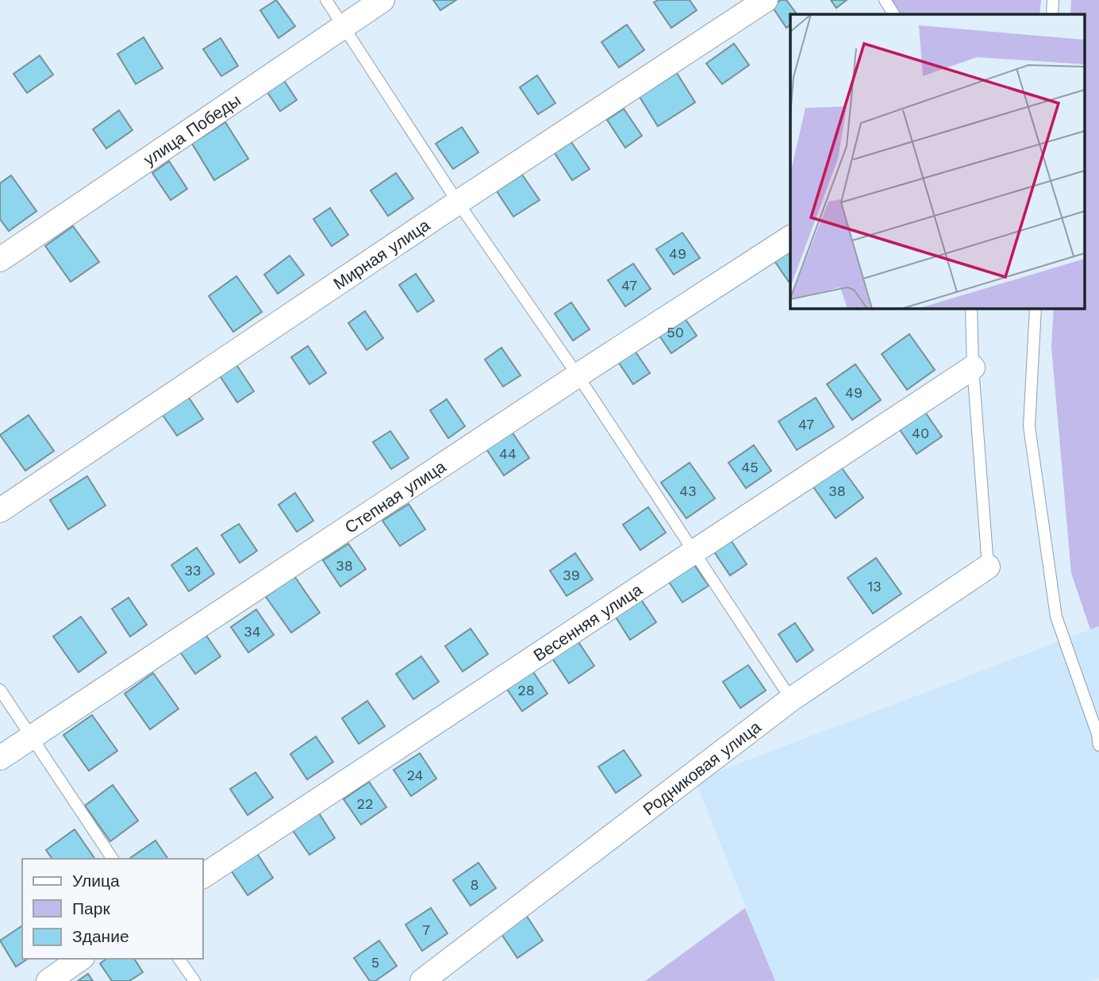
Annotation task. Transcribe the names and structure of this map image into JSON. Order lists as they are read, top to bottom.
{
  "streets": {
    "street": [
      "улица Победы",
      "Мирная улица",
      "Степная улица",
      "Весенняя улица",
      "Родниковая улица"
    ]
  },
  "house_numbers": [
    "49",
    "47",
    "50",
    "49",
    "47",
    "40",
    "44",
    "45",
    "43",
    "38",
    "38",
    "33",
    "39",
    "13",
    "34",
    "28",
    "24",
    "22",
    "8",
    "7",
    "5"
  ],
  "legend": ["Улица", "Парк", "Здание"]
}
